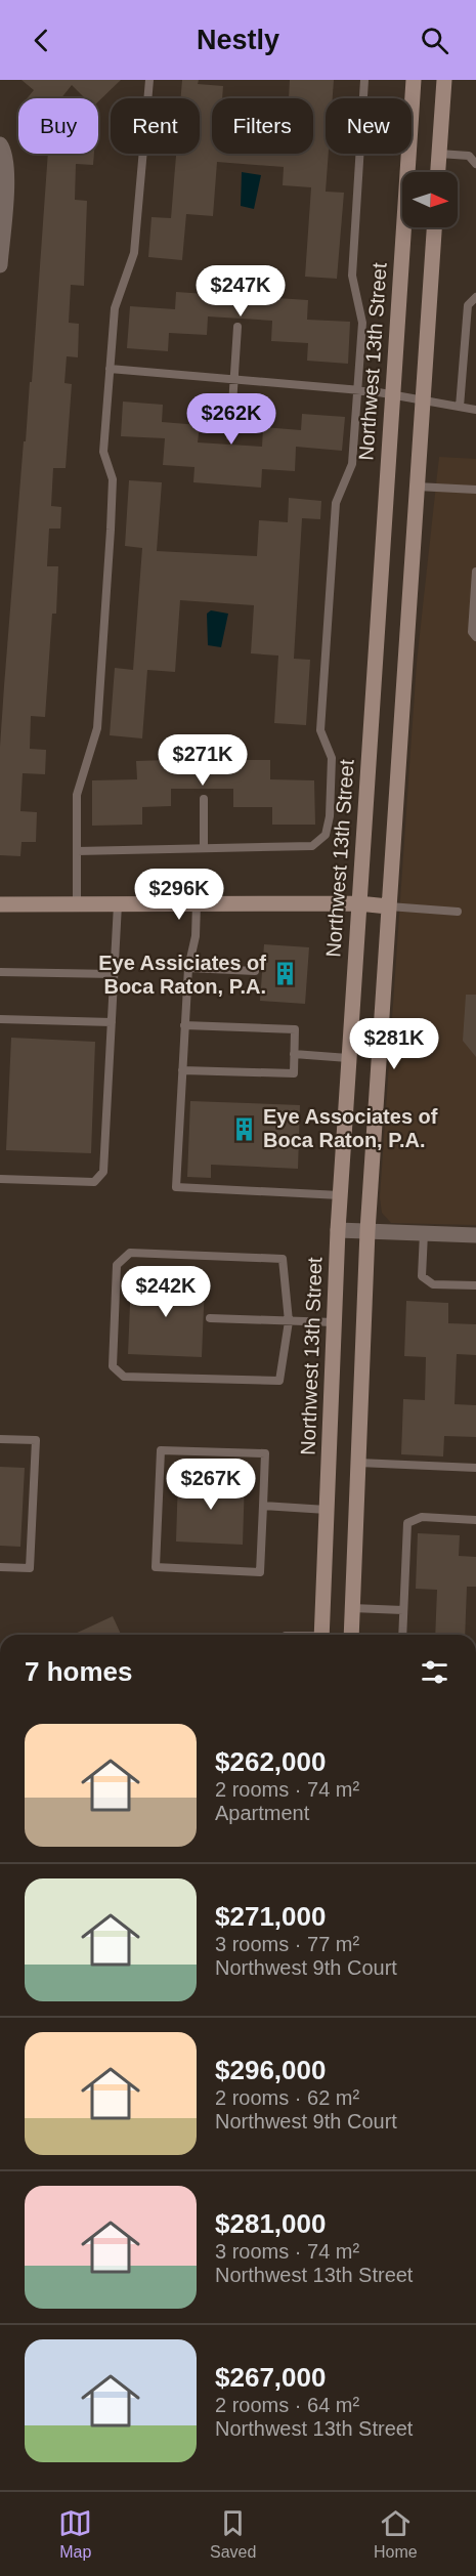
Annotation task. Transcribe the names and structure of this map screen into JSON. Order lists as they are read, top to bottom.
{
  "streets": {
    "street": ["Northwest 13th Street"]
  },
  "places": {
    "building": ["Eye Assiciates of Boca Raton, P.A.", "Eye Associates of Boca Raton, P.A."]
  },
  "north": "right",
  "page": {
    "header": "Nestly",
    "chip": [
      "Buy",
      "Rent",
      "Filters",
      "New"
    ],
    "price": [
      "$247K",
      "$262K",
      "$271K",
      "$296K",
      "$281K",
      "$242K",
      "$267K"
    ],
    "heading": "7 homes",
    "list": [
      {
        "name": "$262,000",
        "note": "2 rooms · 74 m² · Apartment"
      },
      {
        "name": "$271,000",
        "note": "3 rooms · 77 m² · Northwest 9th Court"
      },
      {
        "name": "$296,000",
        "note": "2 rooms · 62 m² · Northwest 9th Court"
      },
      {
        "name": "$281,000",
        "note": "3 rooms · 74 m² · Northwest 13th Street"
      },
      {
        "name": "$267,000",
        "note": "2 rooms · 64 m² · Northwest 13th Street"
      }
    ],
    "tabs": ["Map", "Saved", "Home"]
  }
}
